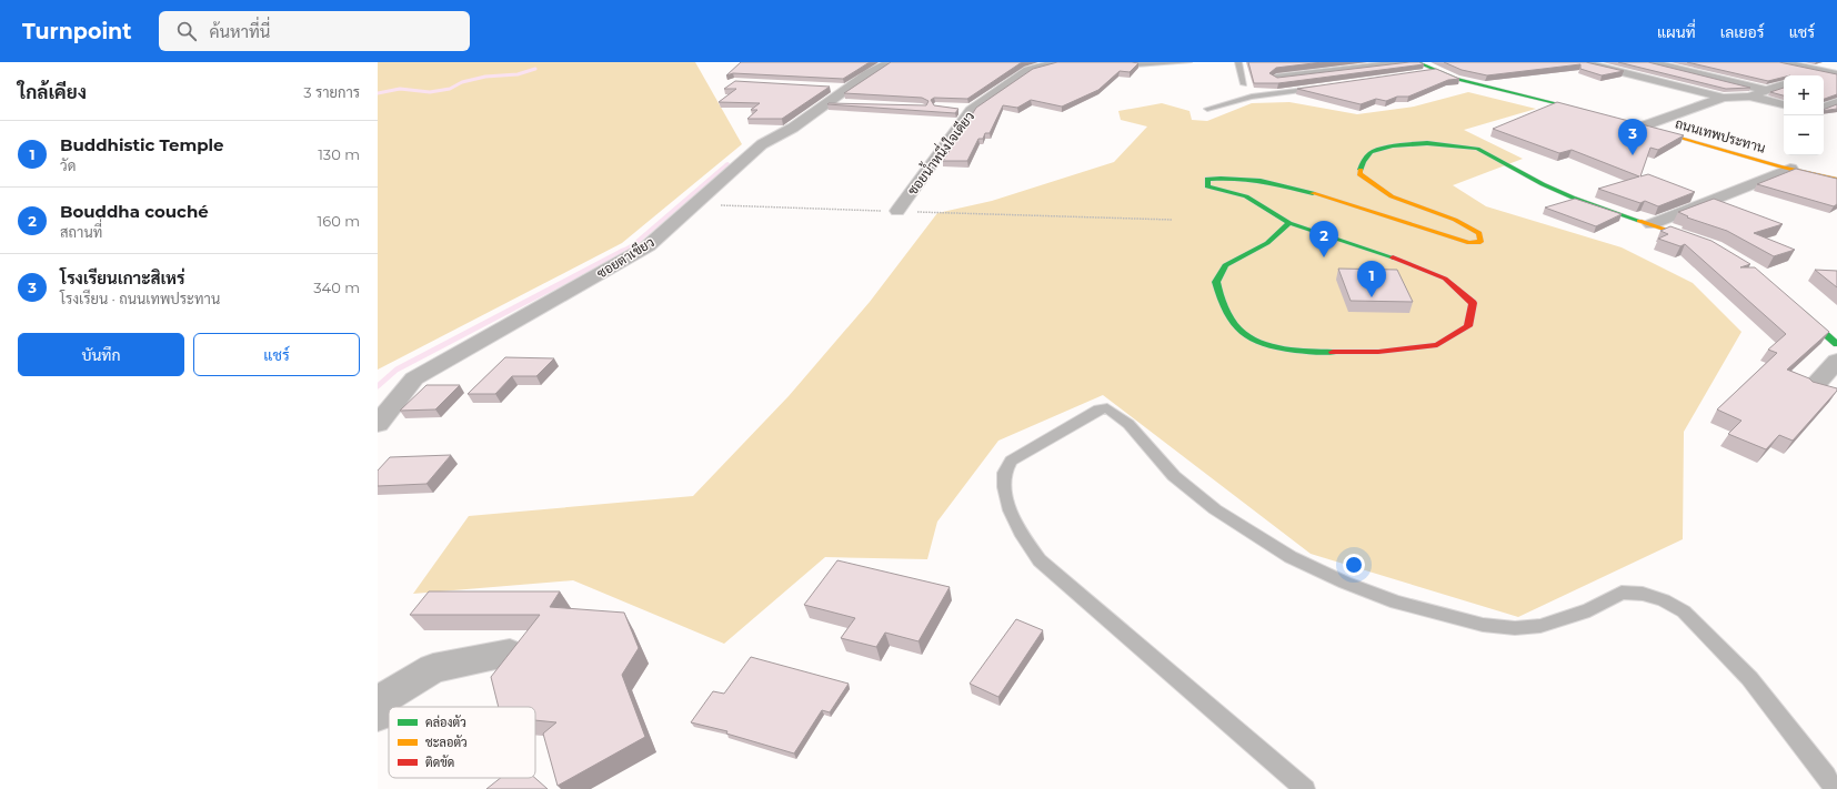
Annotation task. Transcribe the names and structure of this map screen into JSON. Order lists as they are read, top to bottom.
{
  "streets": {
    "street": ["ถนนเทพประทาน", "ซอยน้ำหนึ่งใจเดียว", "ซอยตาเขียว"]
  },
  "legend": ["คล่องตัว", "ชะลอตัว", "ติดขัด"],
  "page": {
    "header": "Turnpoint",
    "search": "ค้นหาที่นี่",
    "nav": ["แผนที่", "เลเยอร์", "แชร์"],
    "heading": ["ใกล้เคียง", "3 รายการ"],
    "map_buttons": ["+", "−"],
    "pins": ["3", "2", "1"],
    "list": [
      {
        "mark": "1",
        "name": "Buddhistic Temple",
        "note": "วัด",
        "value": "130 m"
      },
      {
        "mark": "2",
        "name": "Bouddha couché",
        "note": "สถานที่",
        "value": "160 m"
      },
      {
        "mark": "3",
        "name": "โรงเรียนเกาะสิเหร่",
        "note": "โรงเรียน · ถนนเทพประทาน",
        "value": "340 m"
      }
    ],
    "buttons": ["บันทึก", "แชร์"]
  }
}
